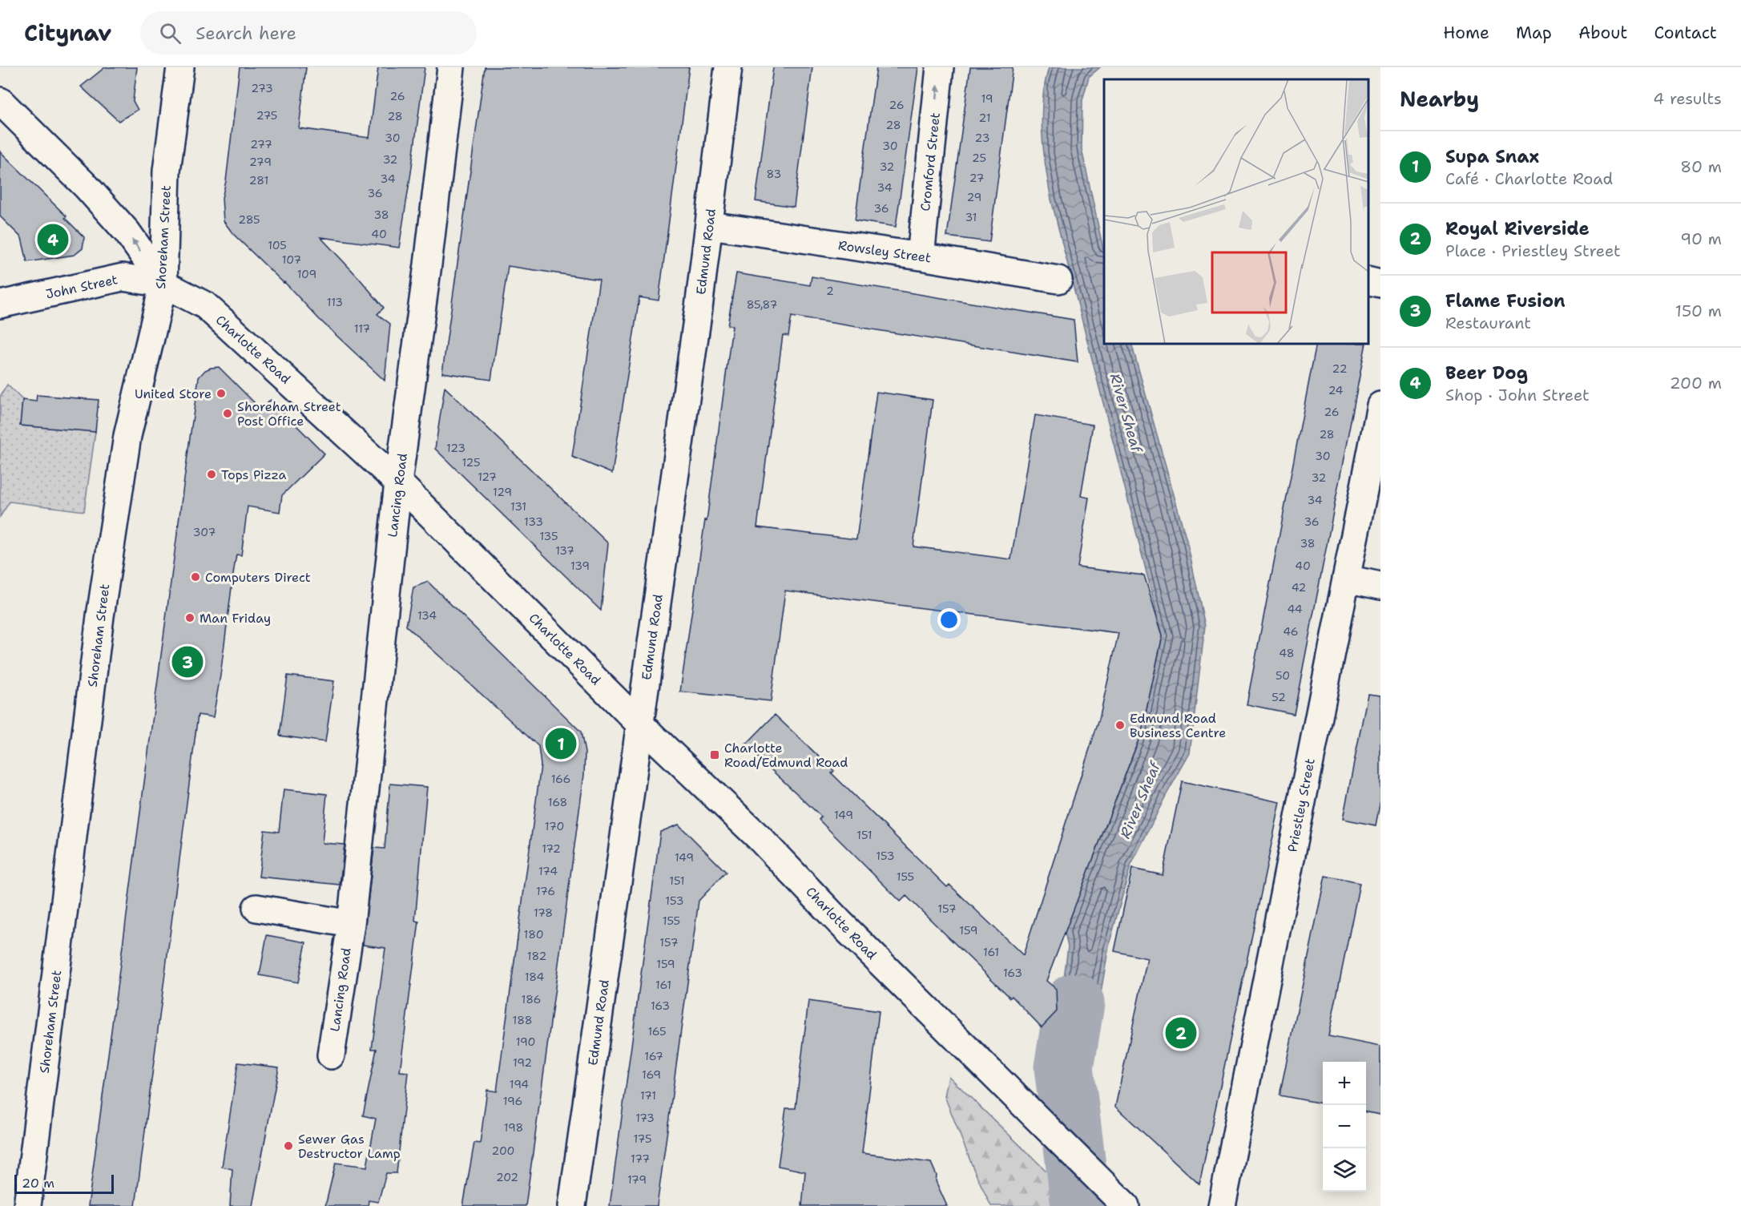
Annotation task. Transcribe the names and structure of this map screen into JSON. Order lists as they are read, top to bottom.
{
  "streets": {
    "street": [
      "Cromford Street",
      "Shoreham Street",
      "Edmund Road",
      "Rowsley Street",
      "John Street",
      "Charlotte Road",
      "Lancing Road",
      "Priestley Street"
    ]
  },
  "crossings": [
    ["Cromford Street", "Rowsley Street"],
    ["Shoreham Street", "John Street"],
    ["Shoreham Street", "Charlotte Road"],
    ["Edmund Road", "Rowsley Street"],
    ["Edmund Road", "Charlotte Road"],
    ["John Street", "Charlotte Road"],
    ["Charlotte Road", "Lancing Road"]
  ],
  "one_way": ["Cromford Street"],
  "water": ["River Sheaf"],
  "places": {
    "other": [
      "United Store",
      "Shoreham Street Post Office",
      "Tops Pizza",
      "Computers Direct",
      "Man Friday",
      "Edmund Road Business Centre",
      "Sewer Gas Destructor Lamp"
    ],
    "transit": ["Charlotte Road/Edmund Road"]
  },
  "house_numbers": [
    "273",
    "26",
    "19",
    "26",
    "275",
    "28",
    "21",
    "28",
    "30",
    "23",
    "277",
    "30",
    "25",
    "32",
    "279",
    "32",
    "83",
    "27",
    "34",
    "281",
    "34",
    "36",
    "29",
    "36",
    "38",
    "31",
    "285",
    "40",
    "105",
    "107",
    "109",
    "2",
    "113",
    "85,87",
    "117",
    "22",
    "24",
    "26",
    "28",
    "123",
    "30",
    "125",
    "127",
    "32",
    "129",
    "34",
    "131",
    "133",
    "36",
    "307",
    "135",
    "38",
    "137",
    "139",
    "40",
    "42",
    "44",
    "134",
    "46",
    "48",
    "50",
    "52",
    "166",
    "168",
    "149",
    "170",
    "151",
    "172",
    "153",
    "149",
    "174",
    "155",
    "151",
    "176",
    "153",
    "157",
    "178",
    "155",
    "159",
    "180",
    "157",
    "161",
    "182",
    "159",
    "163",
    "184",
    "161",
    "186",
    "163",
    "188",
    "165",
    "190",
    "167",
    "192",
    "169",
    "194",
    "171",
    "196",
    "173",
    "198",
    "175",
    "200",
    "177",
    "202",
    "179"
  ],
  "scale_bar": "20 m",
  "page": {
    "header": "Citynav",
    "search": "Search here",
    "nav": [
      "Home",
      "Map",
      "About",
      "Contact"
    ],
    "heading": ["Nearby", "4 results"],
    "list": [
      {
        "mark": "1",
        "name": "Supa Snax",
        "note": "Café · Charlotte Road",
        "value": "80 m"
      },
      {
        "mark": "2",
        "name": "Royal Riverside",
        "note": "Place · Priestley Street",
        "value": "90 m"
      },
      {
        "mark": "3",
        "name": "Flame Fusion",
        "note": "Restaurant",
        "value": "150 m"
      },
      {
        "mark": "4",
        "name": "Beer Dog",
        "note": "Shop · John Street",
        "value": "200 m"
      }
    ],
    "pins": [
      "4",
      "3",
      "1",
      "2"
    ],
    "map_buttons": ["+", "−"],
    "scale": "20 m"
  }
}
